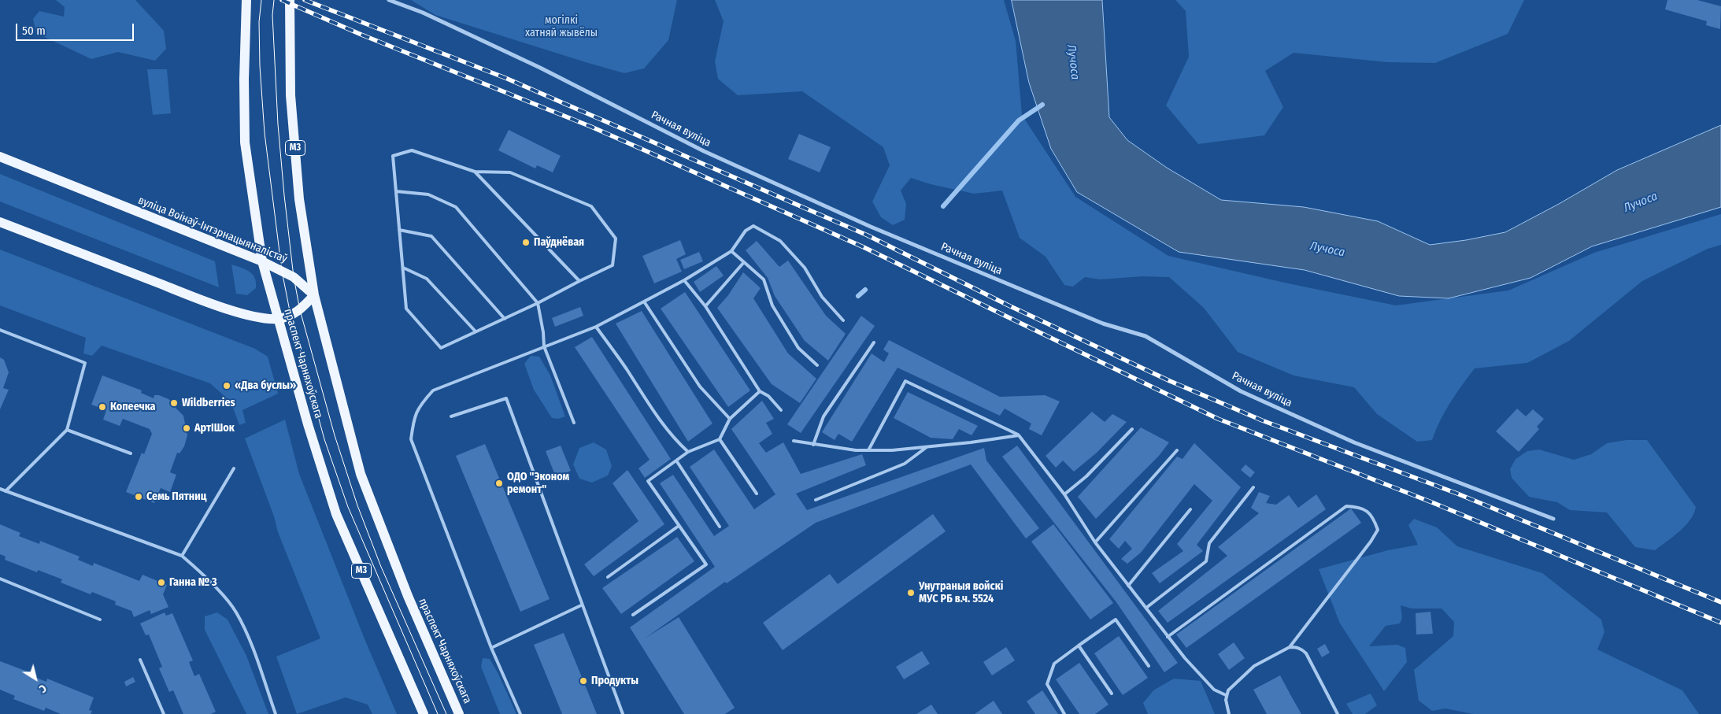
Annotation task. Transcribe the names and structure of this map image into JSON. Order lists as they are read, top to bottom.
{
  "streets": {
    "main road": ["М3", "вуліца Воінаў-Інтэрнацыяналістаў", "праспект Чарняхоўскага"],
    "street": ["Рачная вуліца"]
  },
  "crossings": [
    ["вуліца Воінаў-Інтэрнацыяналістаў", "праспект Чарняхоўскага"]
  ],
  "water": ["Лучоса"],
  "parks": ["могілкі хатняй жывёлы"],
  "places": [
    "Паўднёвая",
    "«Два буслы»",
    "Wildberries",
    "Копеечка",
    "АртIШок",
    "ОДО \"Эконом ремонт\"",
    "Семь Пятниц",
    "Ганна № 3",
    "Унутраныя войскі МУС РБ в.ч. 5524",
    "Продукты"
  ],
  "scale_bar": "50 m",
  "north": "bottom right"
}
